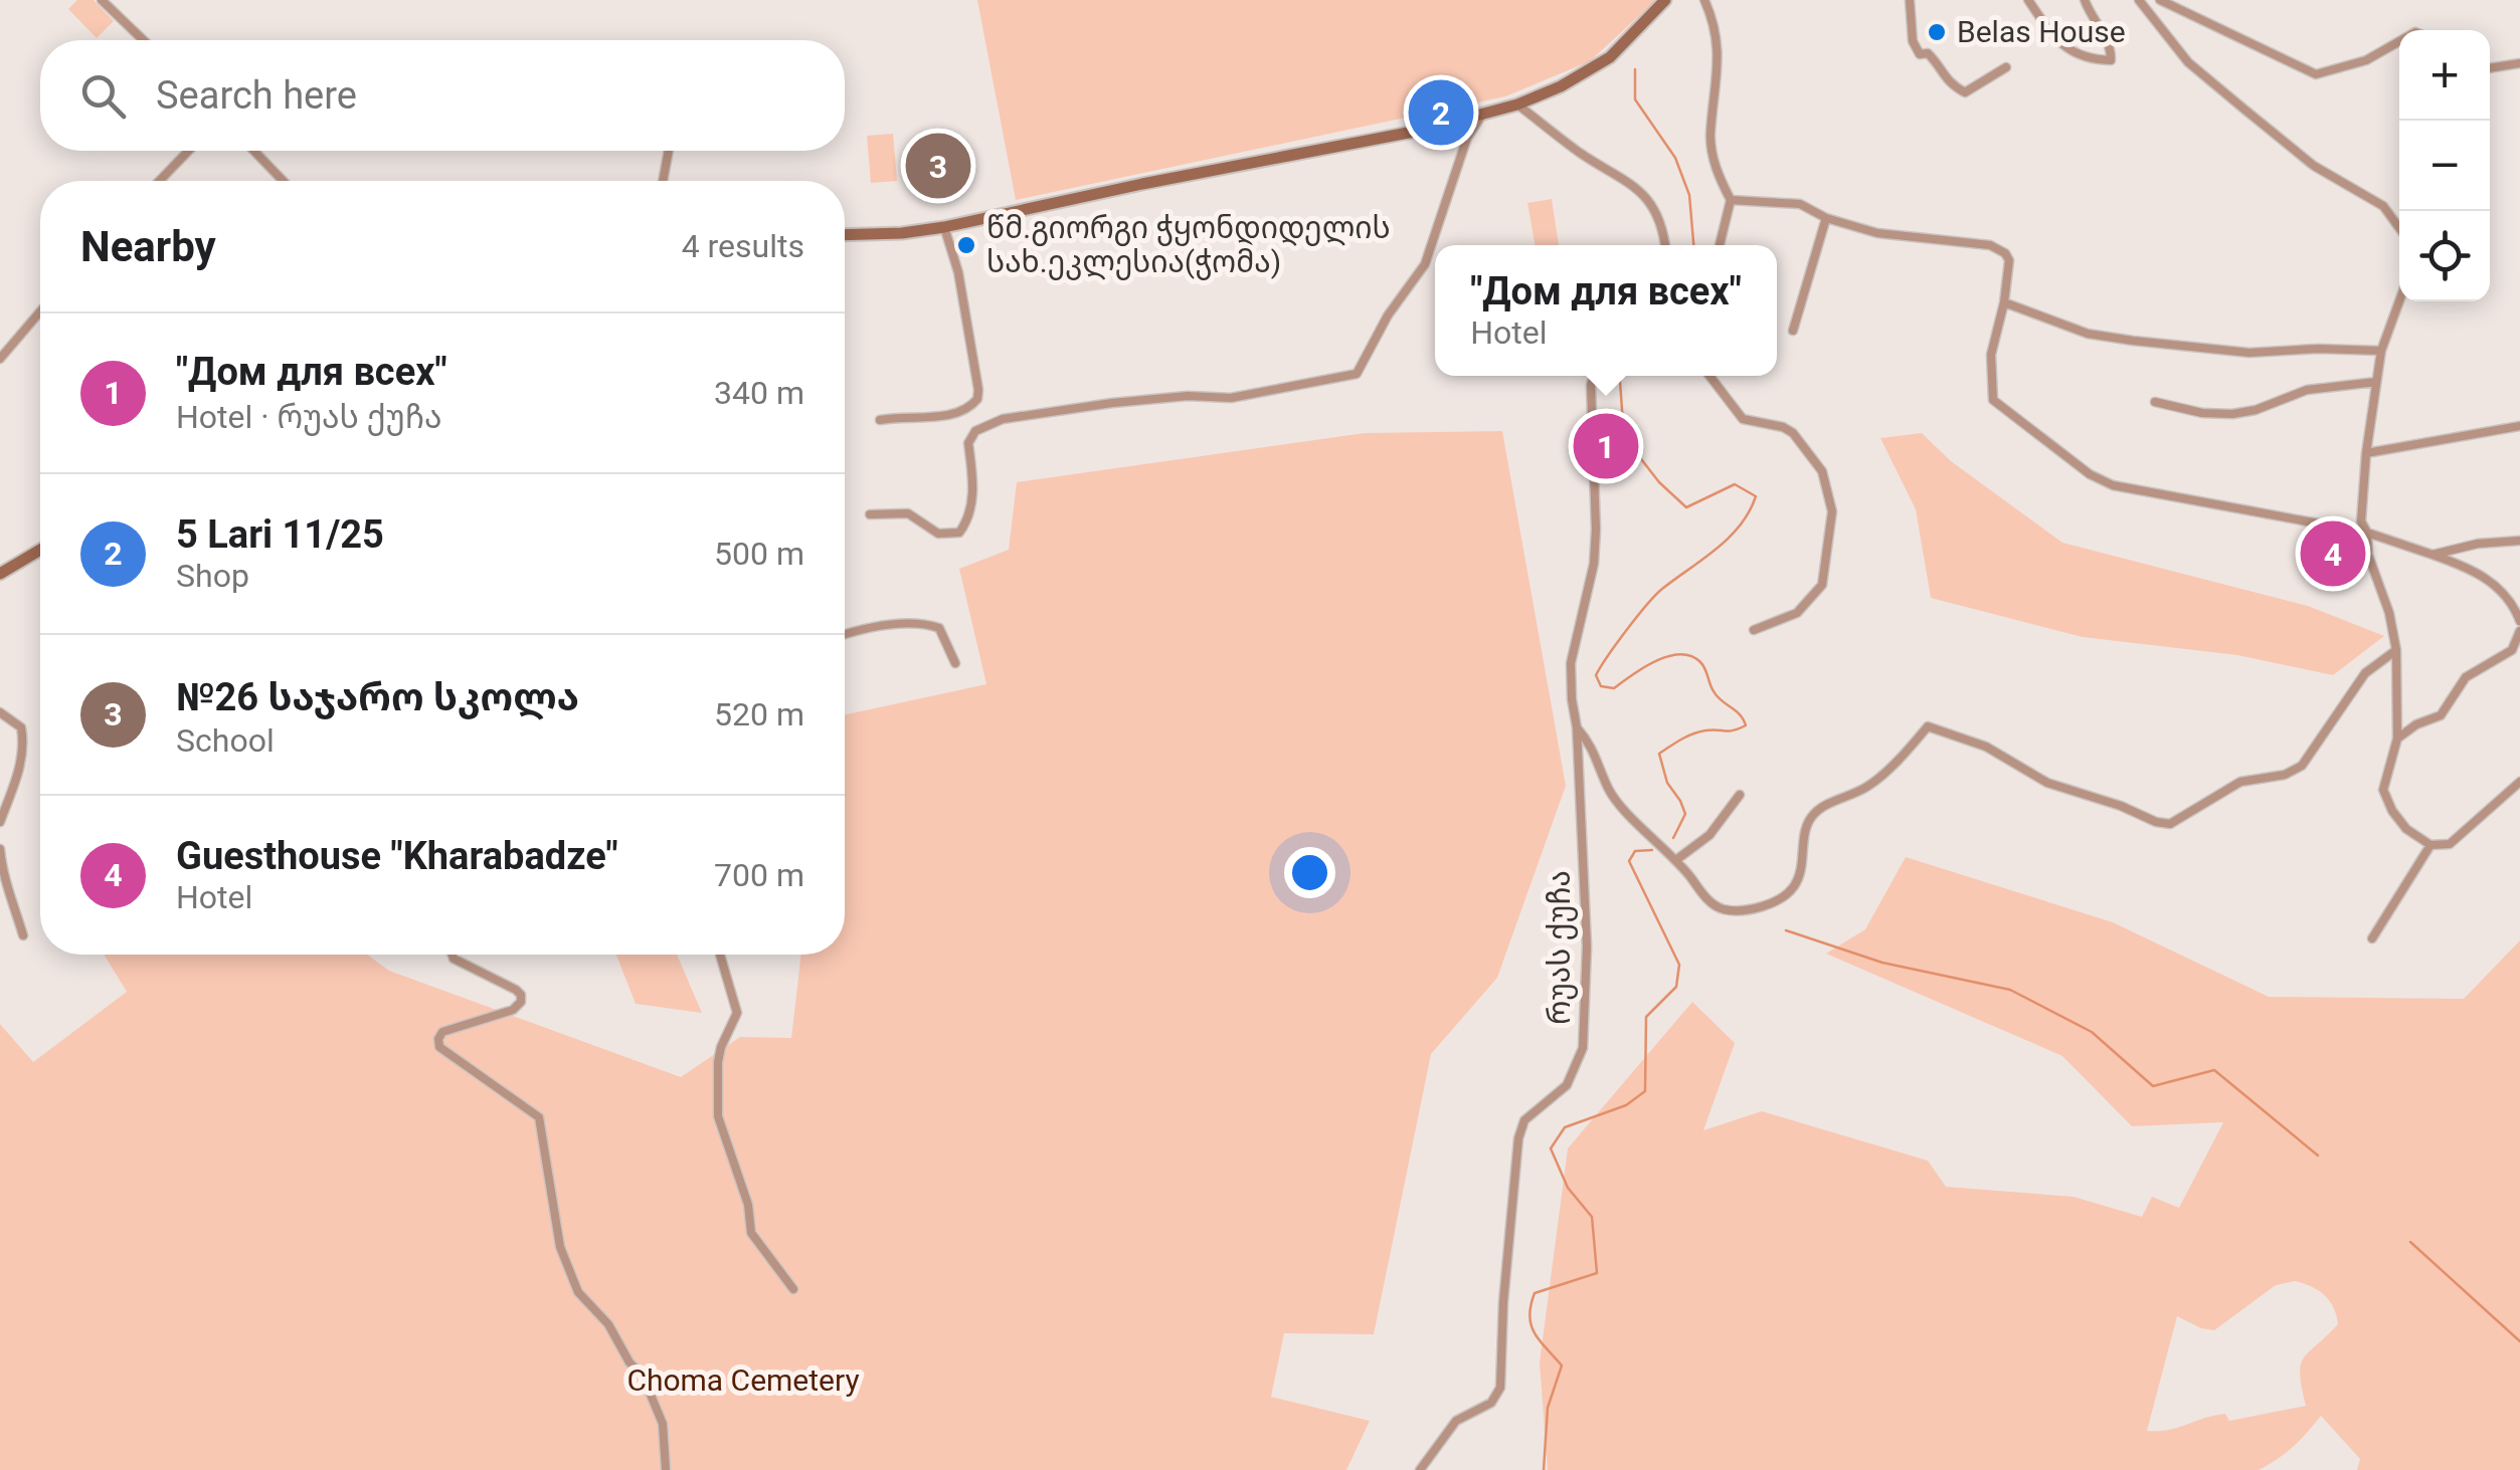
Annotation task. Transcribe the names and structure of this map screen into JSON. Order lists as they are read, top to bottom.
{
  "streets": {
    "street": ["რუას ქუჩა"]
  },
  "parks": ["Choma Cemetery"],
  "places": ["Belas House", "წმ.გიორგი ჭყონდიდელის სახ.ეკლესია(ჭომა)"],
  "page": {
    "map_buttons": ["+", "−"],
    "search": "Search here",
    "pins": [
      "2",
      "3",
      "1",
      "4"
    ],
    "heading": ["Nearby", "4 results"],
    "popup": ["\"Дом для всех\"", "Hotel"],
    "list": [
      {
        "mark": "1",
        "name": "\"Дом для всех\"",
        "note": "Hotel · რუას ქუჩა",
        "value": "340 m"
      },
      {
        "mark": "2",
        "name": "5 Lari 11/25",
        "note": "Shop",
        "value": "500 m"
      },
      {
        "mark": "3",
        "name": "№26 საჯარო სკოლა",
        "note": "School",
        "value": "520 m"
      },
      {
        "mark": "4",
        "name": "Guesthouse \"Kharabadze\"",
        "note": "Hotel",
        "value": "700 m"
      }
    ]
  }
}
